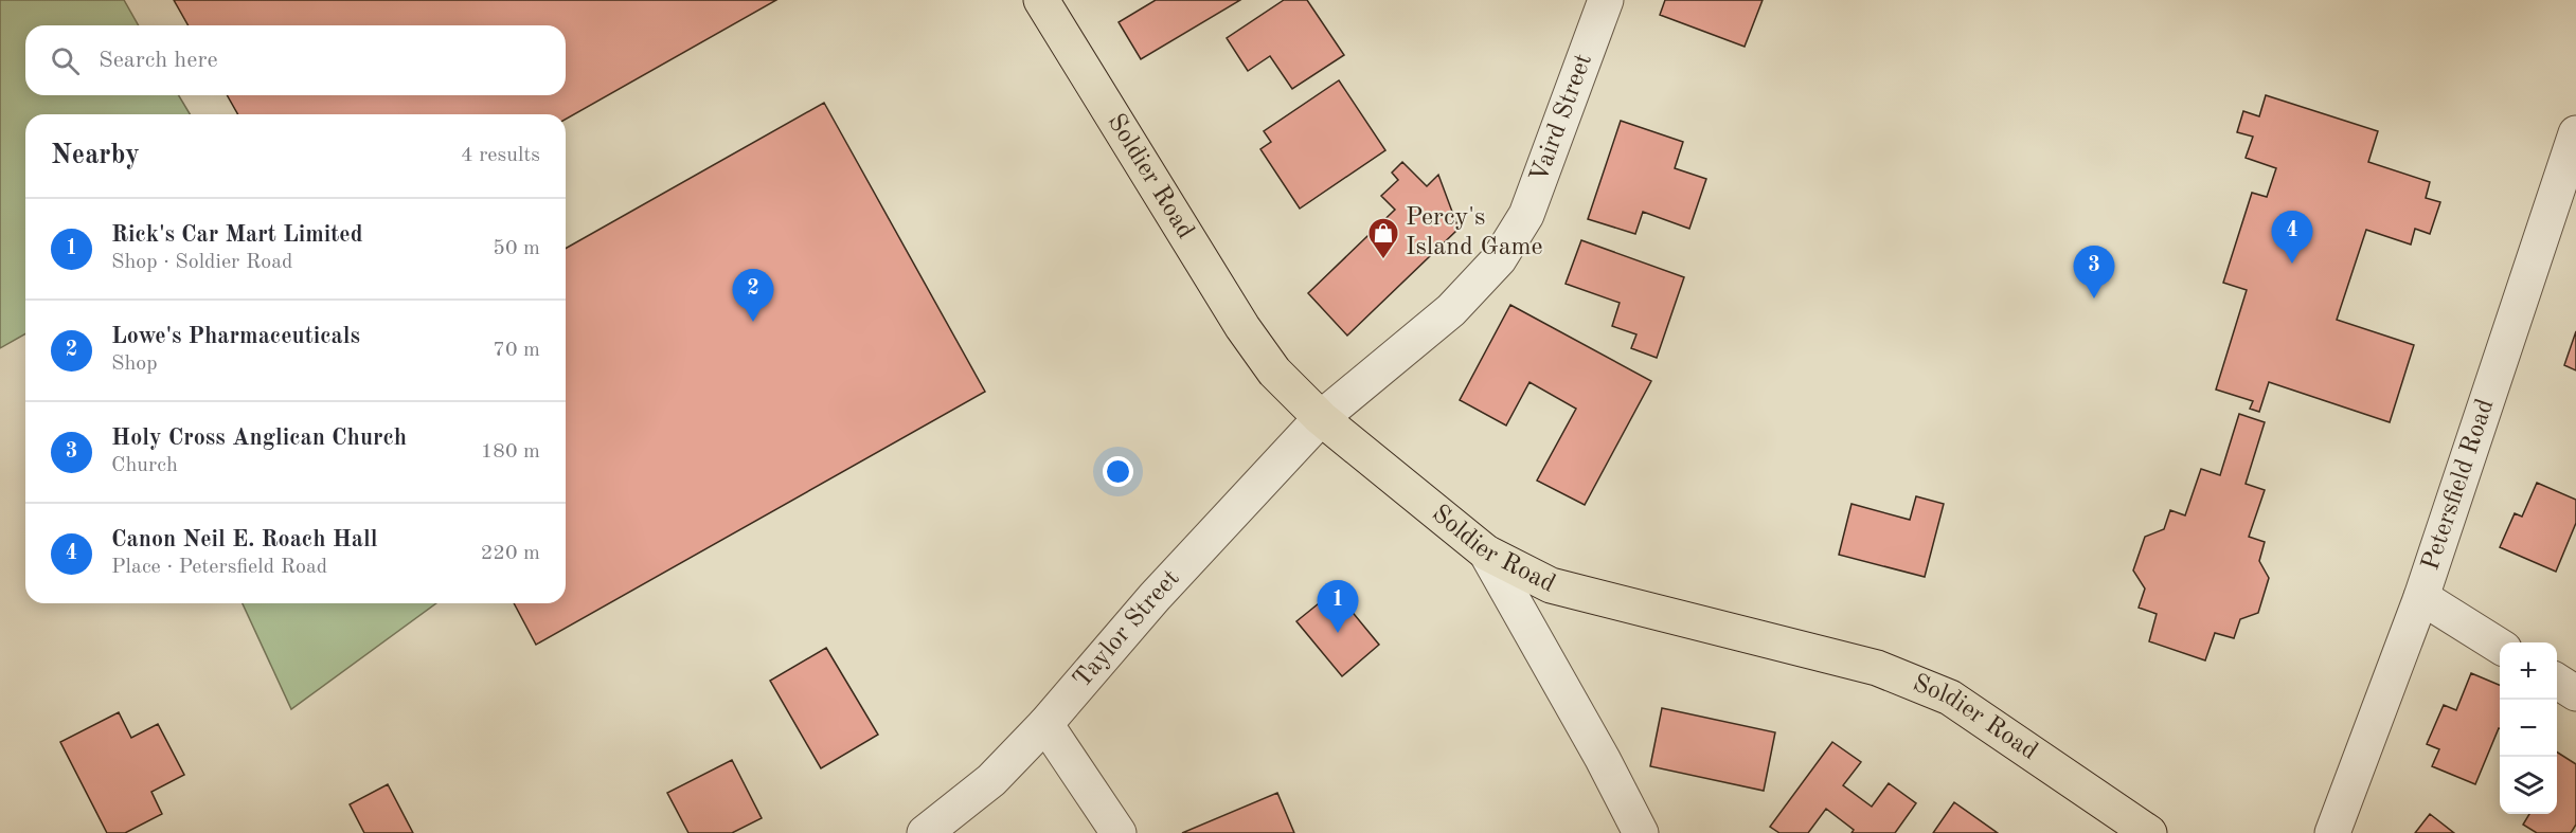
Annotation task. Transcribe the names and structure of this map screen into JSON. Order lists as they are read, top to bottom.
{
  "streets": {
    "main road": ["Soldier Road"],
    "street": ["Vaird Street", "Petersfield Road", "Taylor Street"]
  },
  "crossings": [
    ["Vaird Street", "Soldier Road"],
    ["Vaird Street", "Taylor Street"],
    ["Soldier Road", "Taylor Street"]
  ],
  "places": {
    "shop": ["Percy's Island Game"]
  },
  "page": {
    "search": "Search here",
    "heading": ["Nearby", "4 results"],
    "list": [
      {
        "mark": "1",
        "name": "Rick's Car Mart Limited",
        "note": "Shop · Soldier Road",
        "value": "50 m"
      },
      {
        "mark": "2",
        "name": "Lowe's Pharmaceuticals",
        "note": "Shop",
        "value": "70 m"
      },
      {
        "mark": "3",
        "name": "Holy Cross Anglican Church",
        "note": "Church",
        "value": "180 m"
      },
      {
        "mark": "4",
        "name": "Canon Neil E. Roach Hall",
        "note": "Place · Petersfield Road",
        "value": "220 m"
      }
    ],
    "pins": [
      "4",
      "3",
      "2",
      "1"
    ],
    "map_buttons": ["+", "−"]
  }
}
